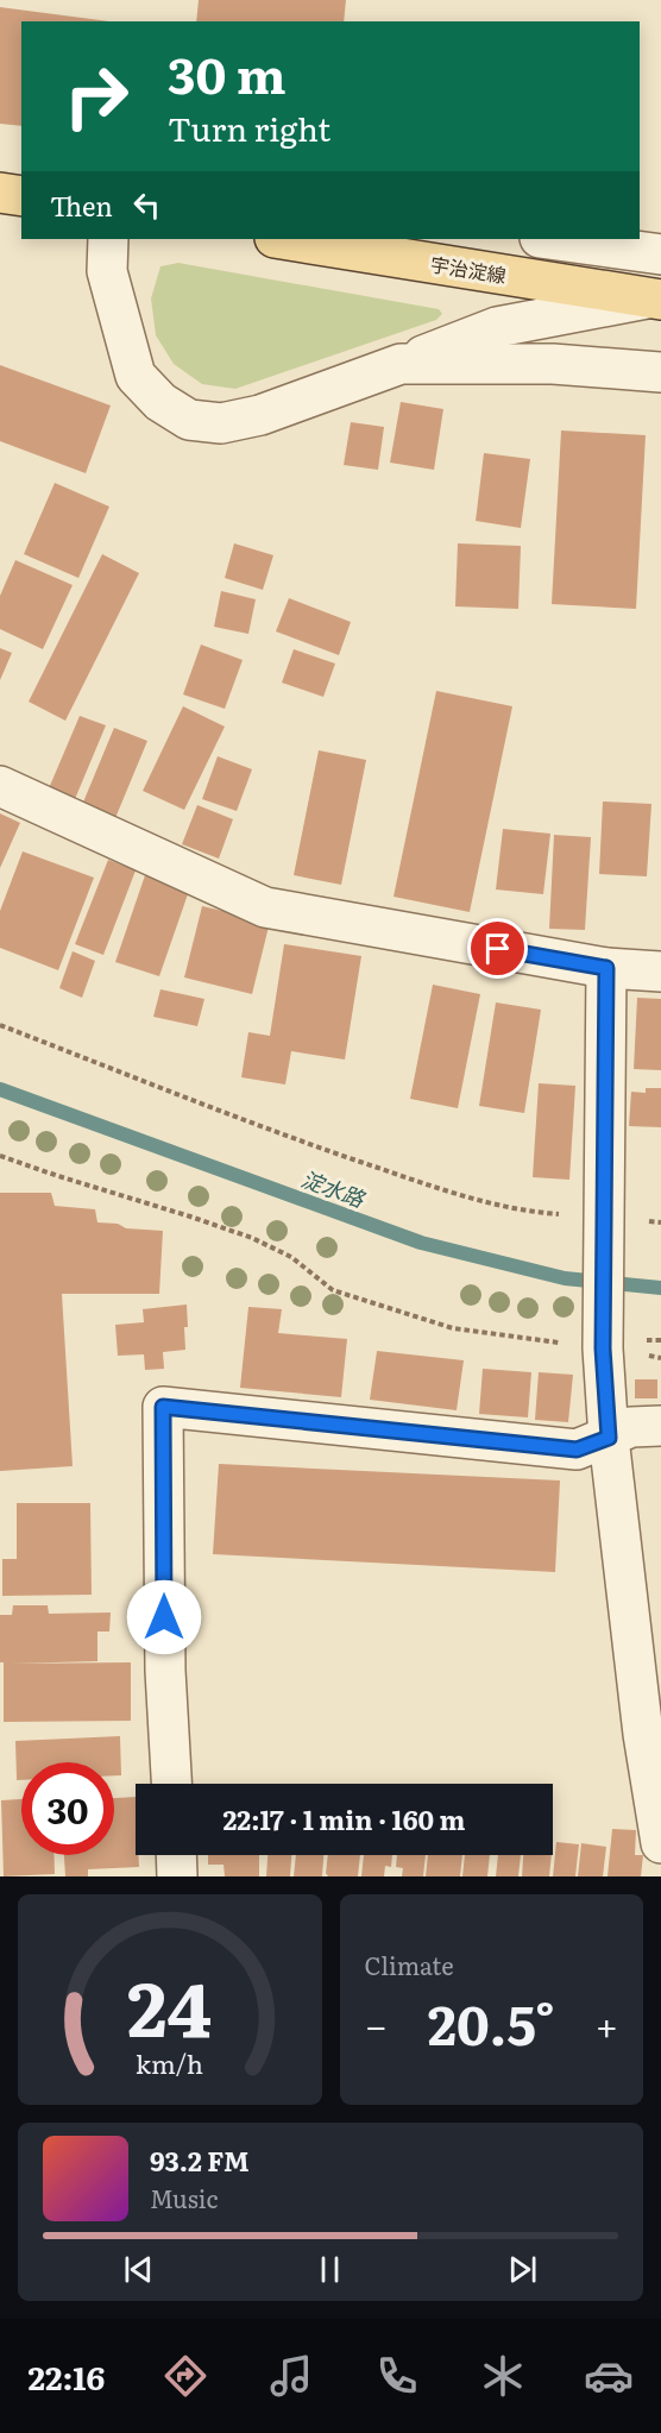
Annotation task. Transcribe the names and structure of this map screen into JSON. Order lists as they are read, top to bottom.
{
  "streets": {
    "main road": ["宇治淀線"]
  },
  "water": ["淀水路"],
  "page": {
    "turn": ["30 m", "Turn right"],
    "then": "Then",
    "limit": "30",
    "trip": "22:17 · 1 min · 160 m",
    "tile": "Climate",
    "heat": ["−", "20.5°", "+"],
    "song": ["93.2 FM", "Music"],
    "tabs": "22:16",
    "gauge": ["24", "km/h"]
  }
}
